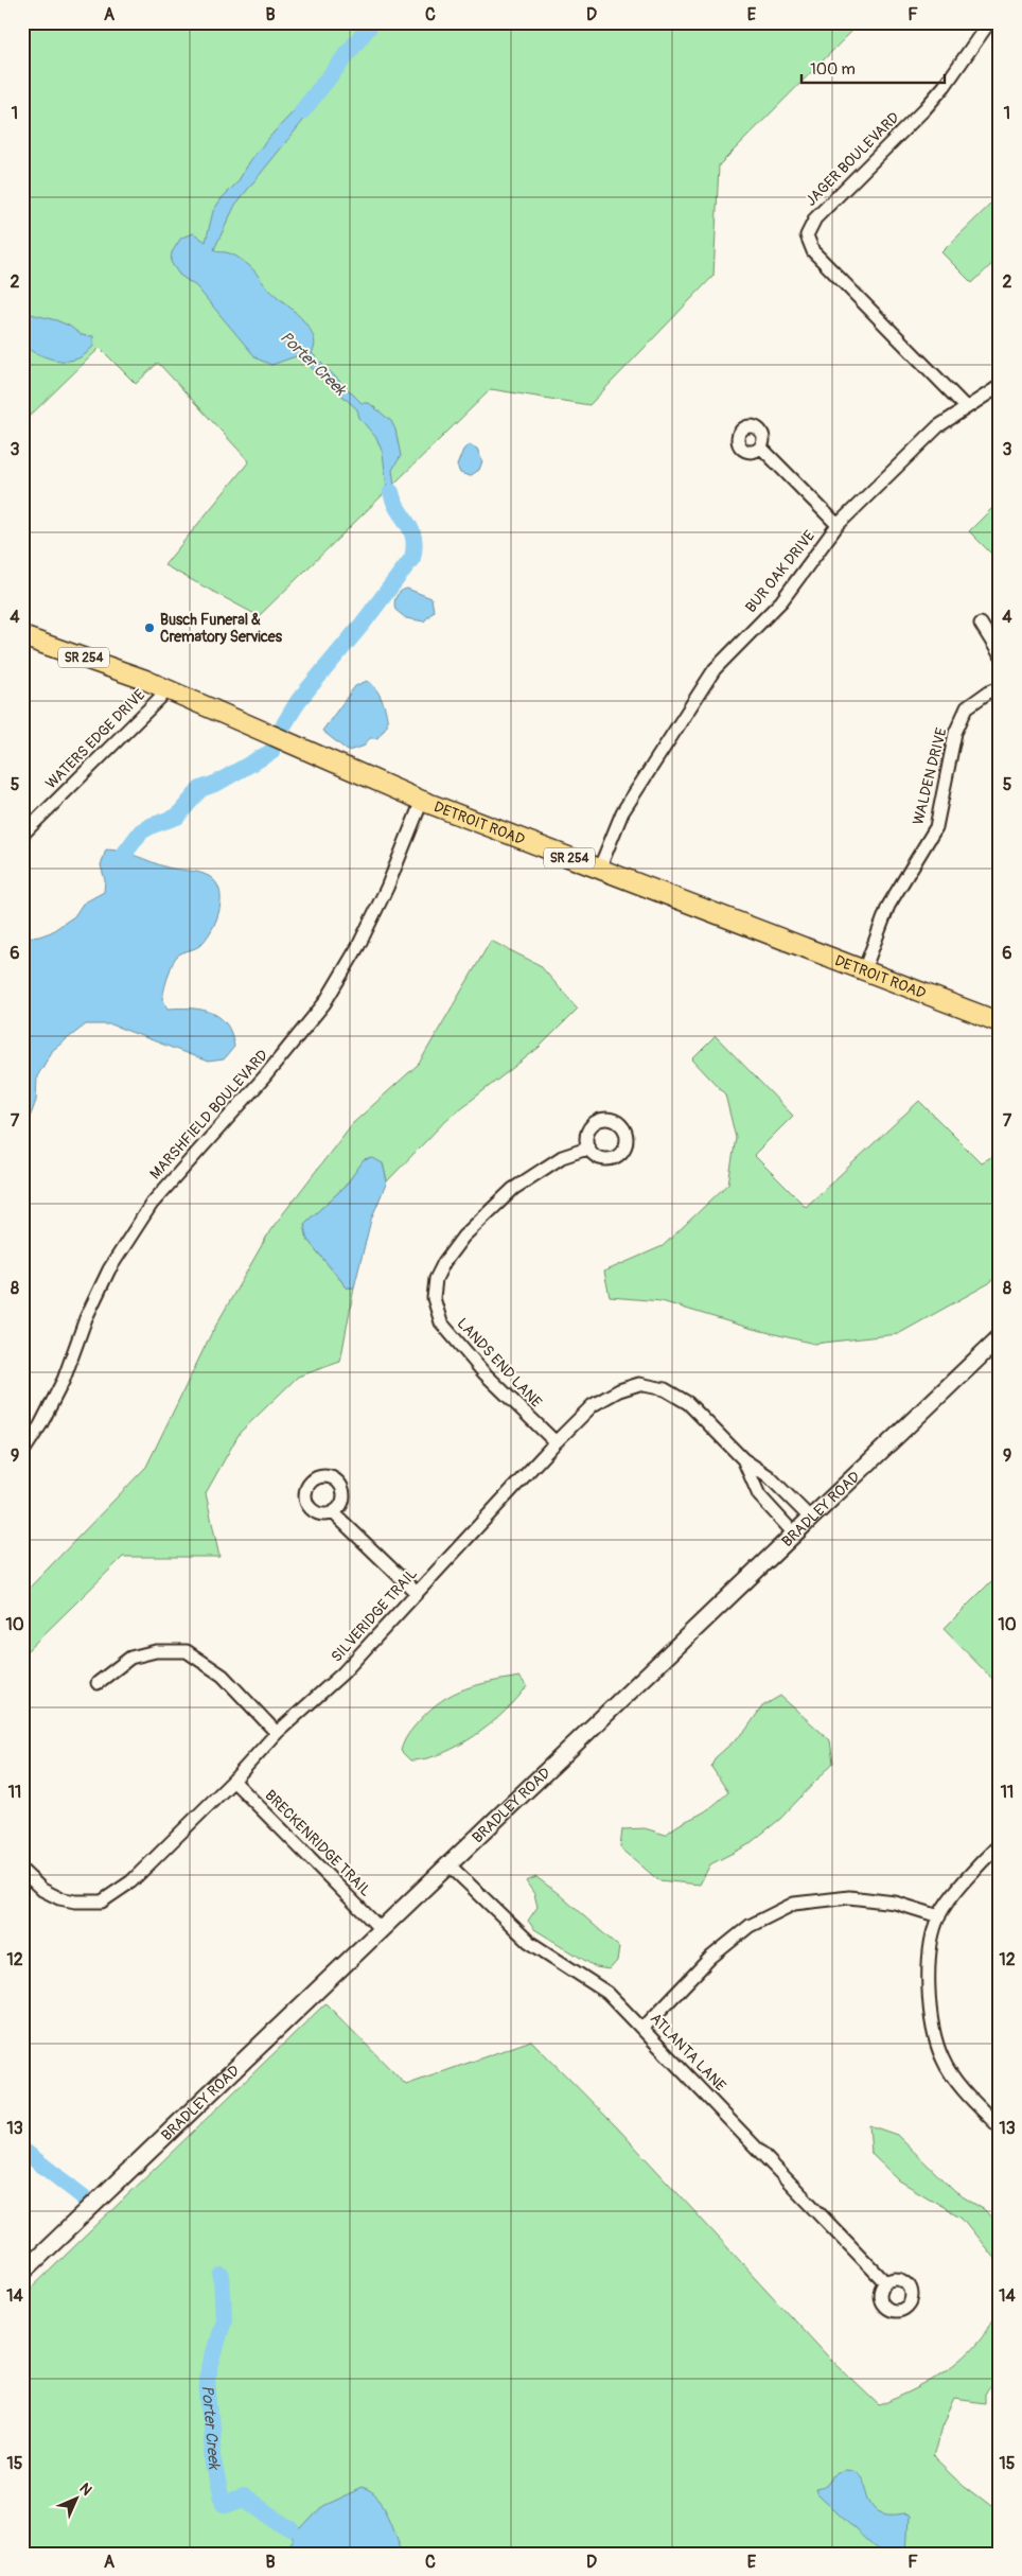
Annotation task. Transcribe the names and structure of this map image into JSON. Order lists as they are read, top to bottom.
{
  "streets": {
    "main road": ["SR 254", "DETROIT ROAD"],
    "street": [
      "JAGER BOULEVARD",
      "BUR OAK DRIVE",
      "WATERS EDGE DRIVE",
      "WALDEN DRIVE",
      "MARSHFIELD BOULEVARD",
      "LANDS END LANE",
      "BRADLEY ROAD",
      "SILVERIDGE TRAIL",
      "BRECKENRIDGE TRAIL",
      "ATLANTA LANE"
    ]
  },
  "crossings": [
    ["JAGER BOULEVARD", "BUR OAK DRIVE"],
    ["BUR OAK DRIVE", "DETROIT ROAD"],
    ["WATERS EDGE DRIVE", "DETROIT ROAD"],
    ["WALDEN DRIVE", "DETROIT ROAD"],
    ["DETROIT ROAD", "MARSHFIELD BOULEVARD"],
    ["LANDS END LANE", "SILVERIDGE TRAIL"],
    ["BRADLEY ROAD", "SILVERIDGE TRAIL"],
    ["BRADLEY ROAD", "BRECKENRIDGE TRAIL"],
    ["BRADLEY ROAD", "ATLANTA LANE"],
    ["SILVERIDGE TRAIL", "BRECKENRIDGE TRAIL"]
  ],
  "water": ["Porter Creek"],
  "places": ["Busch Funeral & Crematory Services"],
  "scale_bar": "100 m",
  "north": "top right",
  "grid": {
    "columns": [
      "A",
      "B",
      "C",
      "D",
      "E",
      "F"
    ],
    "rows": [
      "1",
      "2",
      "3",
      "4",
      "5",
      "6",
      "7",
      "8",
      "9",
      "10",
      "11",
      "12",
      "13",
      "14",
      "15"
    ]
  }
}
